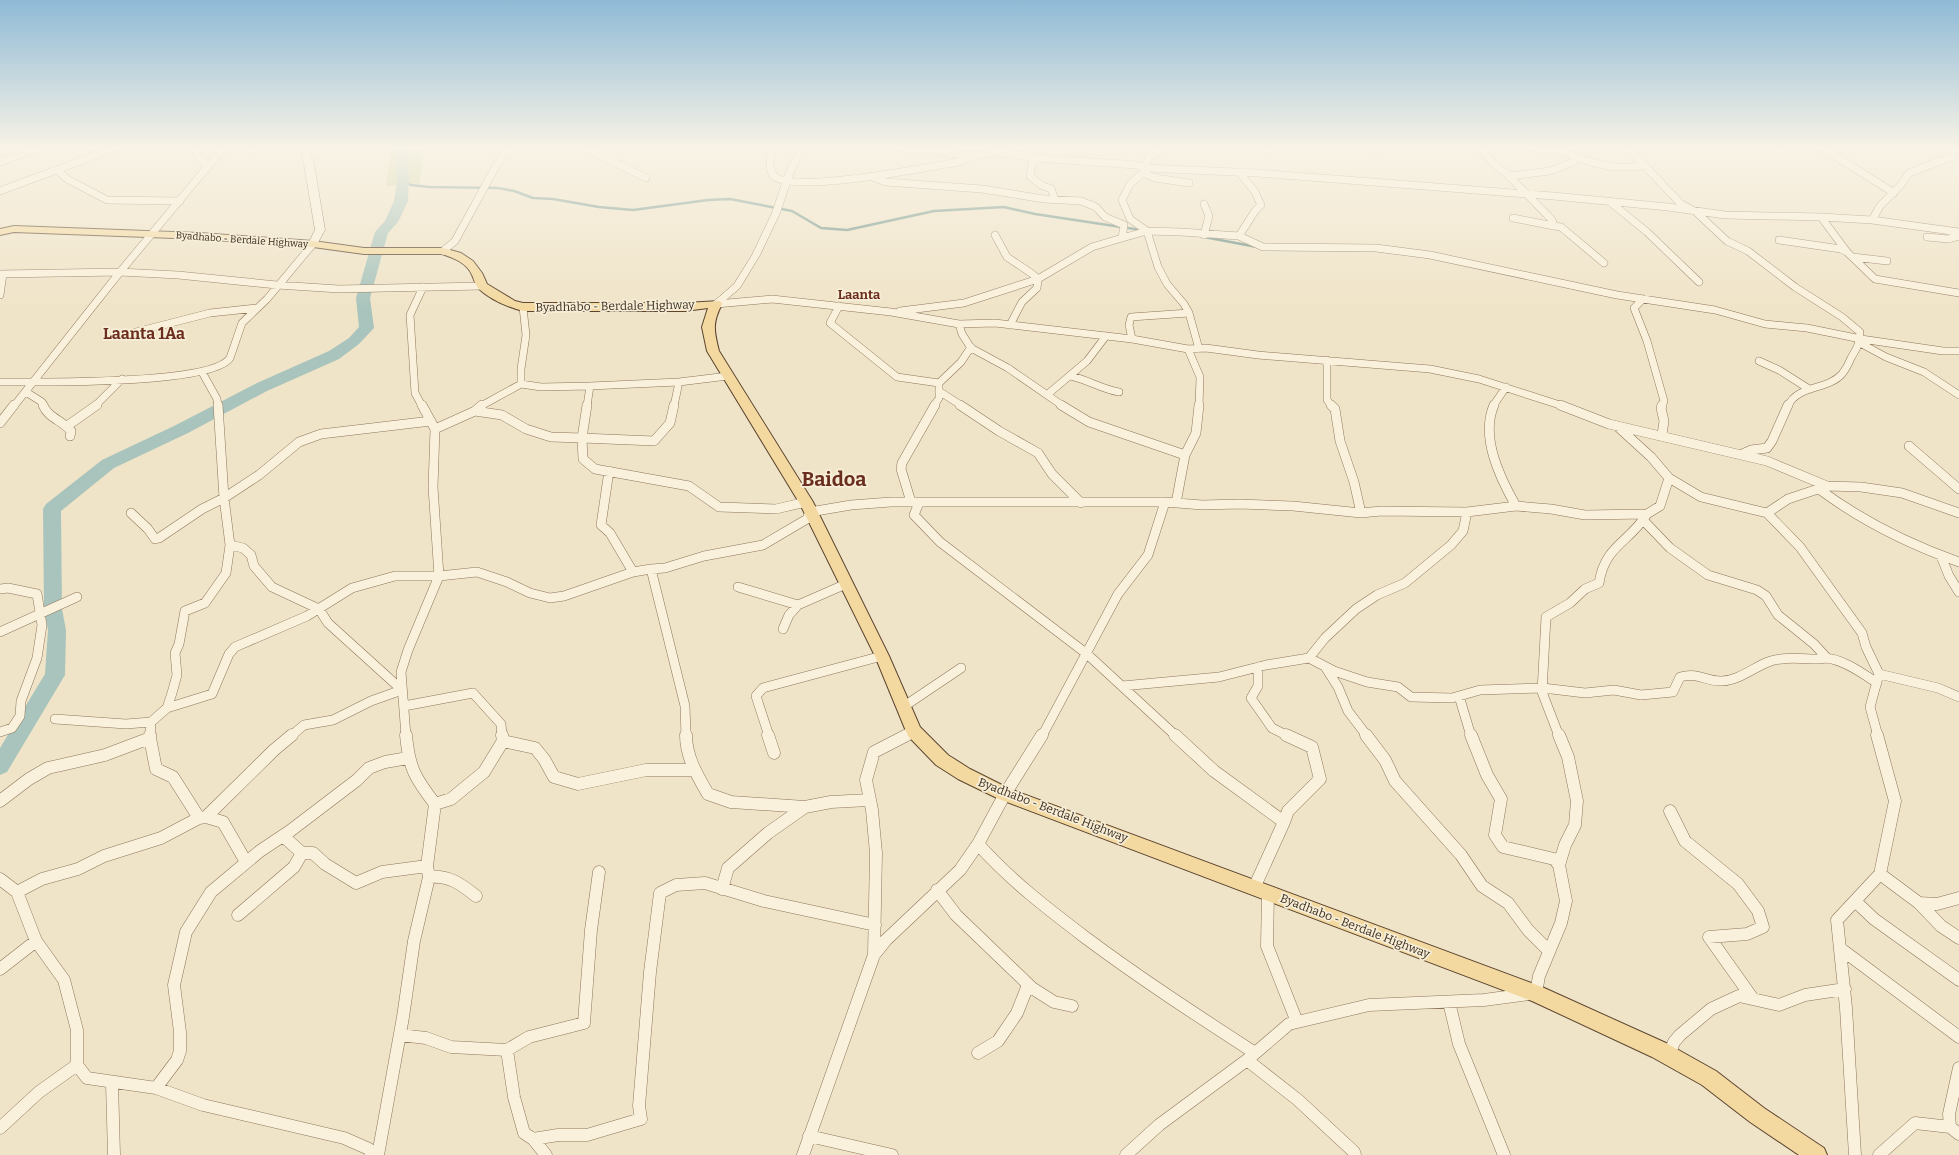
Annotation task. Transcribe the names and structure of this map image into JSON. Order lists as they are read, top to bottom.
{
  "streets": {
    "main road": ["Byadhabo - Berdale Highway"]
  },
  "districts": ["Laanta", "Laanta 1Aa", "Baidoa"]
}
